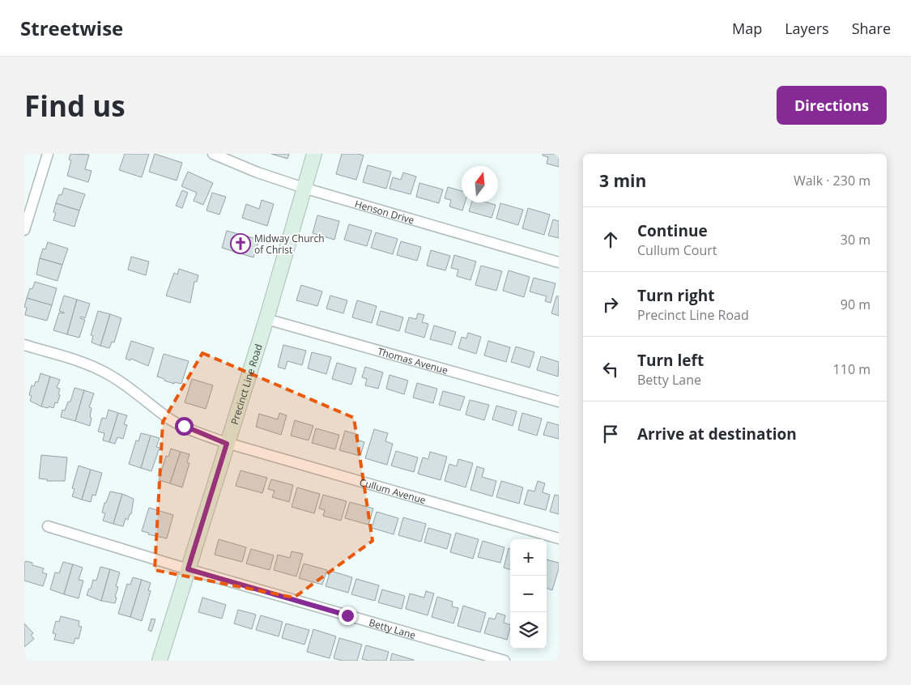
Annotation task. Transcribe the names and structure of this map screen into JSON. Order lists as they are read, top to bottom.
{
  "streets": {
    "main road": ["Precinct Line Road"],
    "street": [
      "Henson Drive",
      "Thomas Avenue",
      "Cullum Avenue",
      "Betty Lane"
    ]
  },
  "crossings": [
    ["Henson Drive", "Precinct Line Road"],
    ["Thomas Avenue", "Precinct Line Road"],
    ["Precinct Line Road", "Cullum Avenue"],
    ["Precinct Line Road", "Betty Lane"]
  ],
  "places": {
    "church": ["Midway Church of Christ"]
  },
  "north": "top",
  "page": {
    "header": "Streetwise",
    "nav": ["Map", "Layers", "Share"],
    "buttons": "Directions",
    "title": "Find us",
    "heading": ["3 min", "Walk · 230 m"],
    "list": [
      ["Continue", "Cullum Court", "30 m"],
      ["Turn right", "Precinct Line Road", "90 m"],
      ["Turn left", "Betty Lane", "110 m"],
      "Arrive at destination"
    ],
    "map_buttons": ["+", "−"]
  }
}
